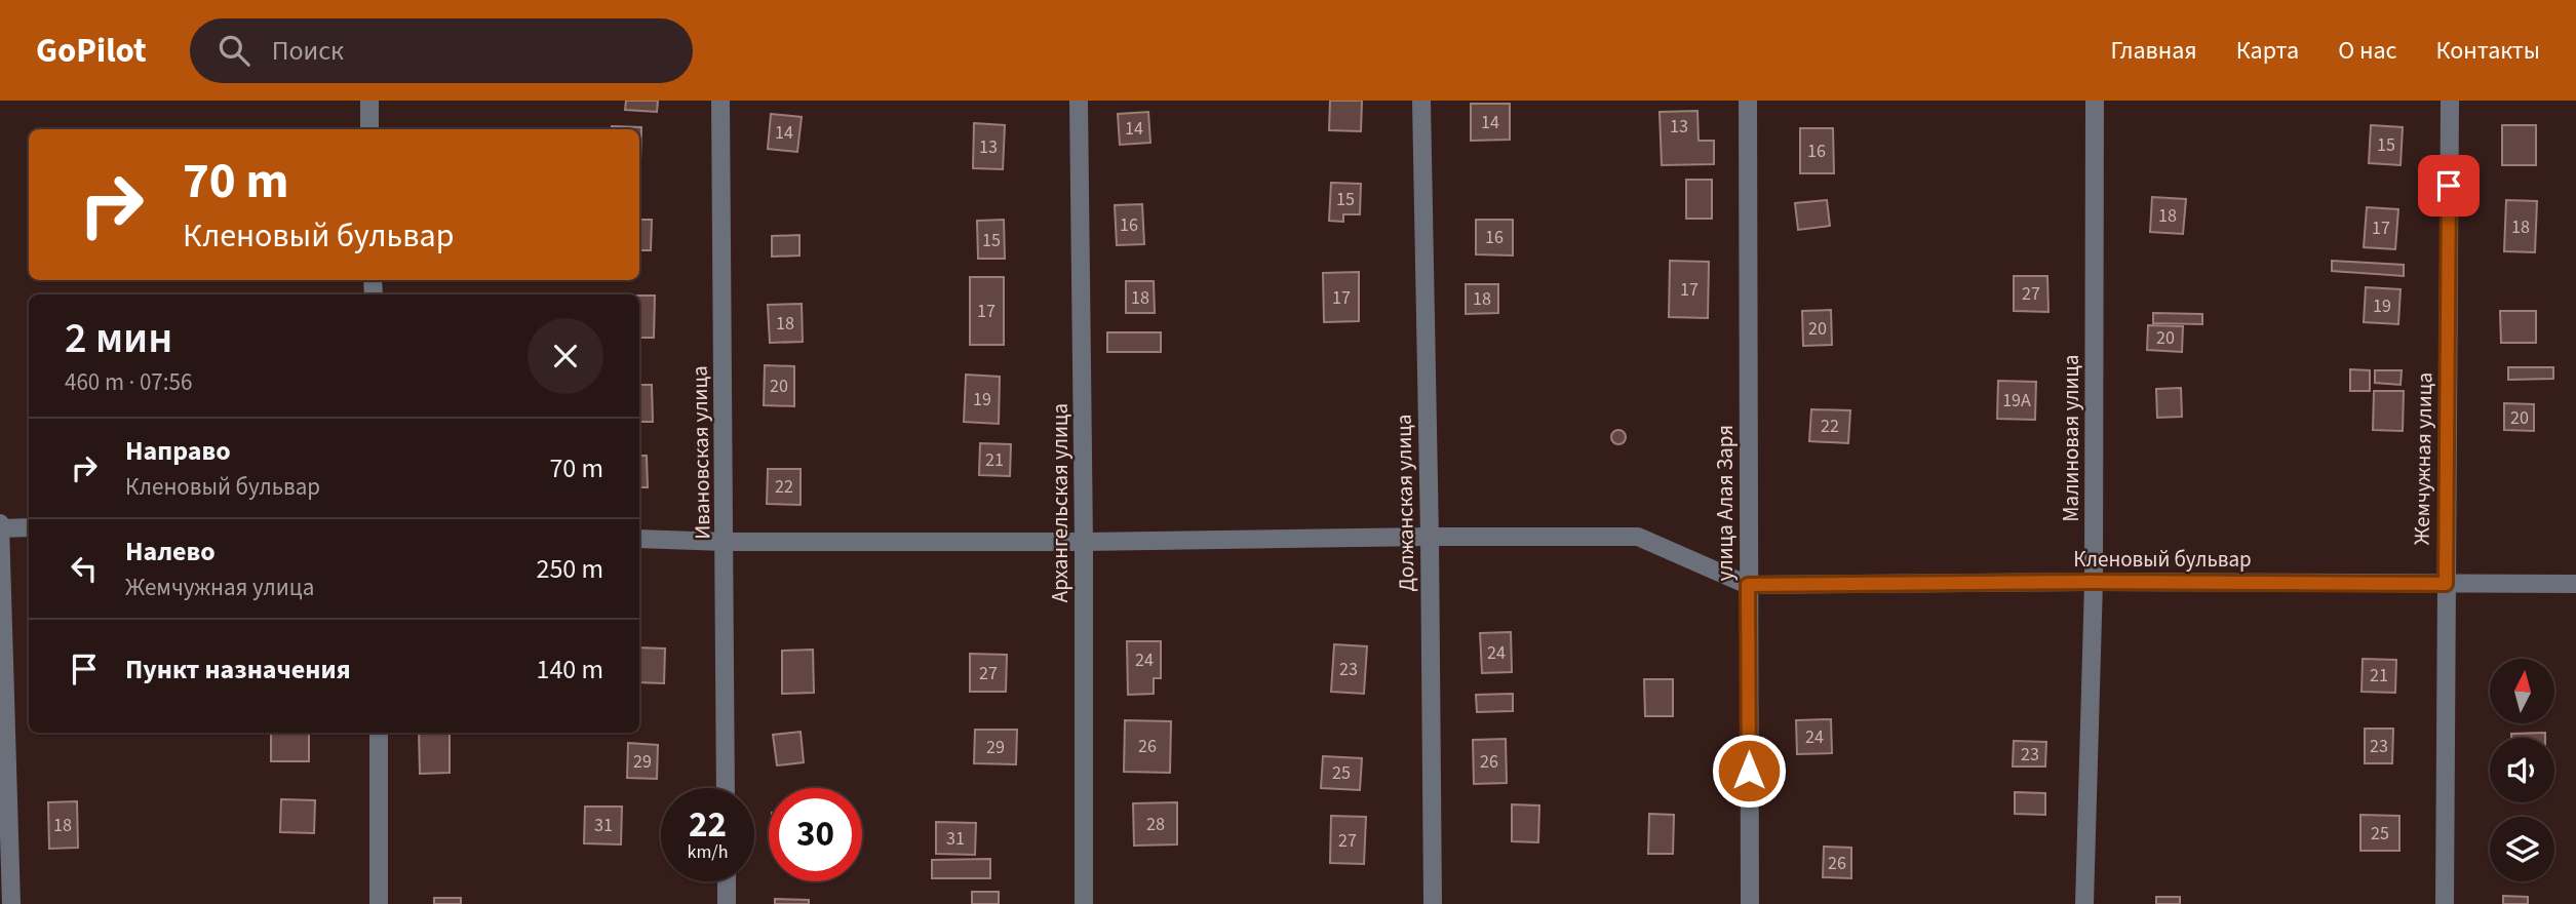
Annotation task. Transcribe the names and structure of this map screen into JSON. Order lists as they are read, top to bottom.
{
  "streets": {
    "street": [
      "Малиновая улица",
      "Ивановская улица",
      "Жемчужная улица",
      "Архангельская улица",
      "Должанская улица",
      "улица Алая Заря",
      "Кленовый бульвар"
    ]
  },
  "crossings": [
    ["Малиновая улица", "Кленовый бульвар"],
    ["Жемчужная улица", "Кленовый бульвар"],
    ["улица Алая Заря", "Кленовый бульвар"]
  ],
  "house_numbers": [
    "14",
    "13",
    "14",
    "14",
    "15",
    "13",
    "16",
    "15",
    "18",
    "16",
    "18",
    "17",
    "16",
    "15",
    "17",
    "27",
    "18",
    "17",
    "18",
    "19",
    "17",
    "18",
    "20",
    "20",
    "20",
    "19",
    "19А",
    "20",
    "22",
    "21",
    "22",
    "24",
    "24",
    "23",
    "27",
    "21",
    "24",
    "26",
    "23",
    "29",
    "23",
    "29",
    "26",
    "25",
    "28",
    "18",
    "31",
    "25",
    "31",
    "27",
    "26"
  ],
  "north": "top",
  "page": {
    "header": "GoPilot",
    "search": "Поиск",
    "nav": [
      "Главная",
      "Карта",
      "О нас",
      "Контакты"
    ],
    "turn": ["70 m", "Кленовый бульвар"],
    "heading": ["2 мин", "460 m · 07:56"],
    "list": [
      {
        "name": "Направо",
        "note": "Кленовый бульвар",
        "value": "70 m"
      },
      {
        "name": "Налево",
        "note": "Жемчужная улица",
        "value": "250 m"
      },
      {
        "name": "Пункт назначения",
        "value": "140 m"
      }
    ],
    "speed": "22 km/h",
    "limit": "30"
  }
}
